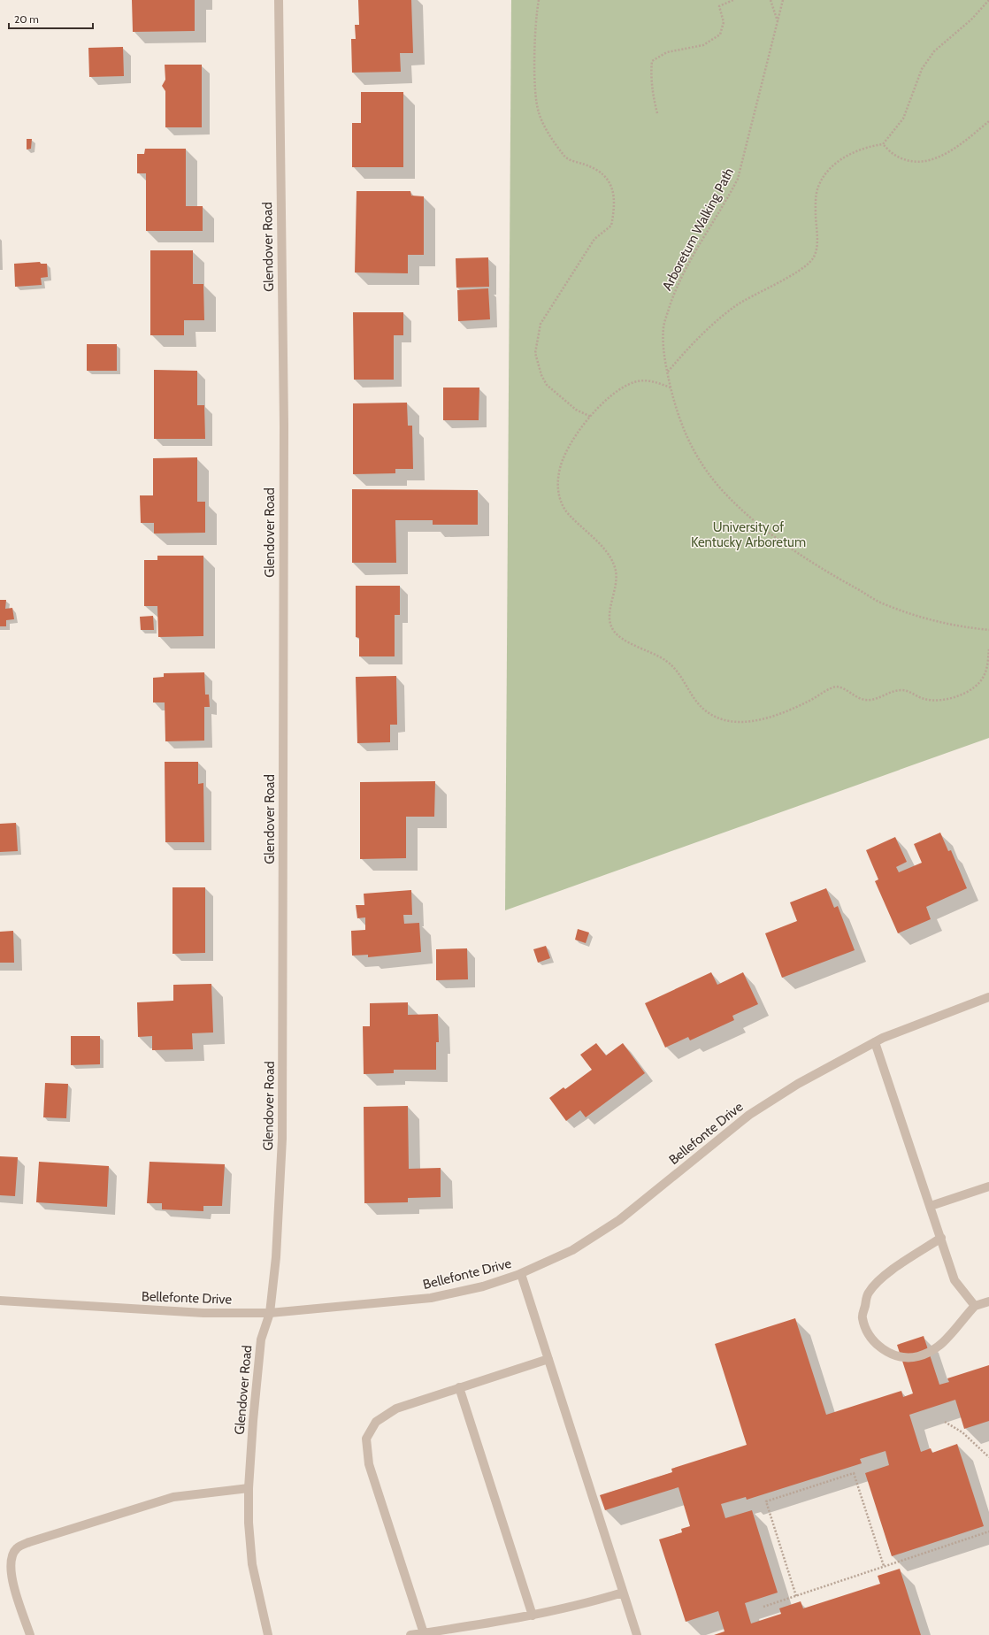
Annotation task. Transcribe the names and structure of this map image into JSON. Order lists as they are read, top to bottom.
{
  "streets": {
    "street": ["Glendover Road", "Bellefonte Drive"],
    "path": ["Arboretum Walking Path"]
  },
  "crossings": [
    ["Glendover Road", "Bellefonte Drive"]
  ],
  "parks": ["University of Kentucky Arboretum"],
  "scale_bar": "20 m"
}
